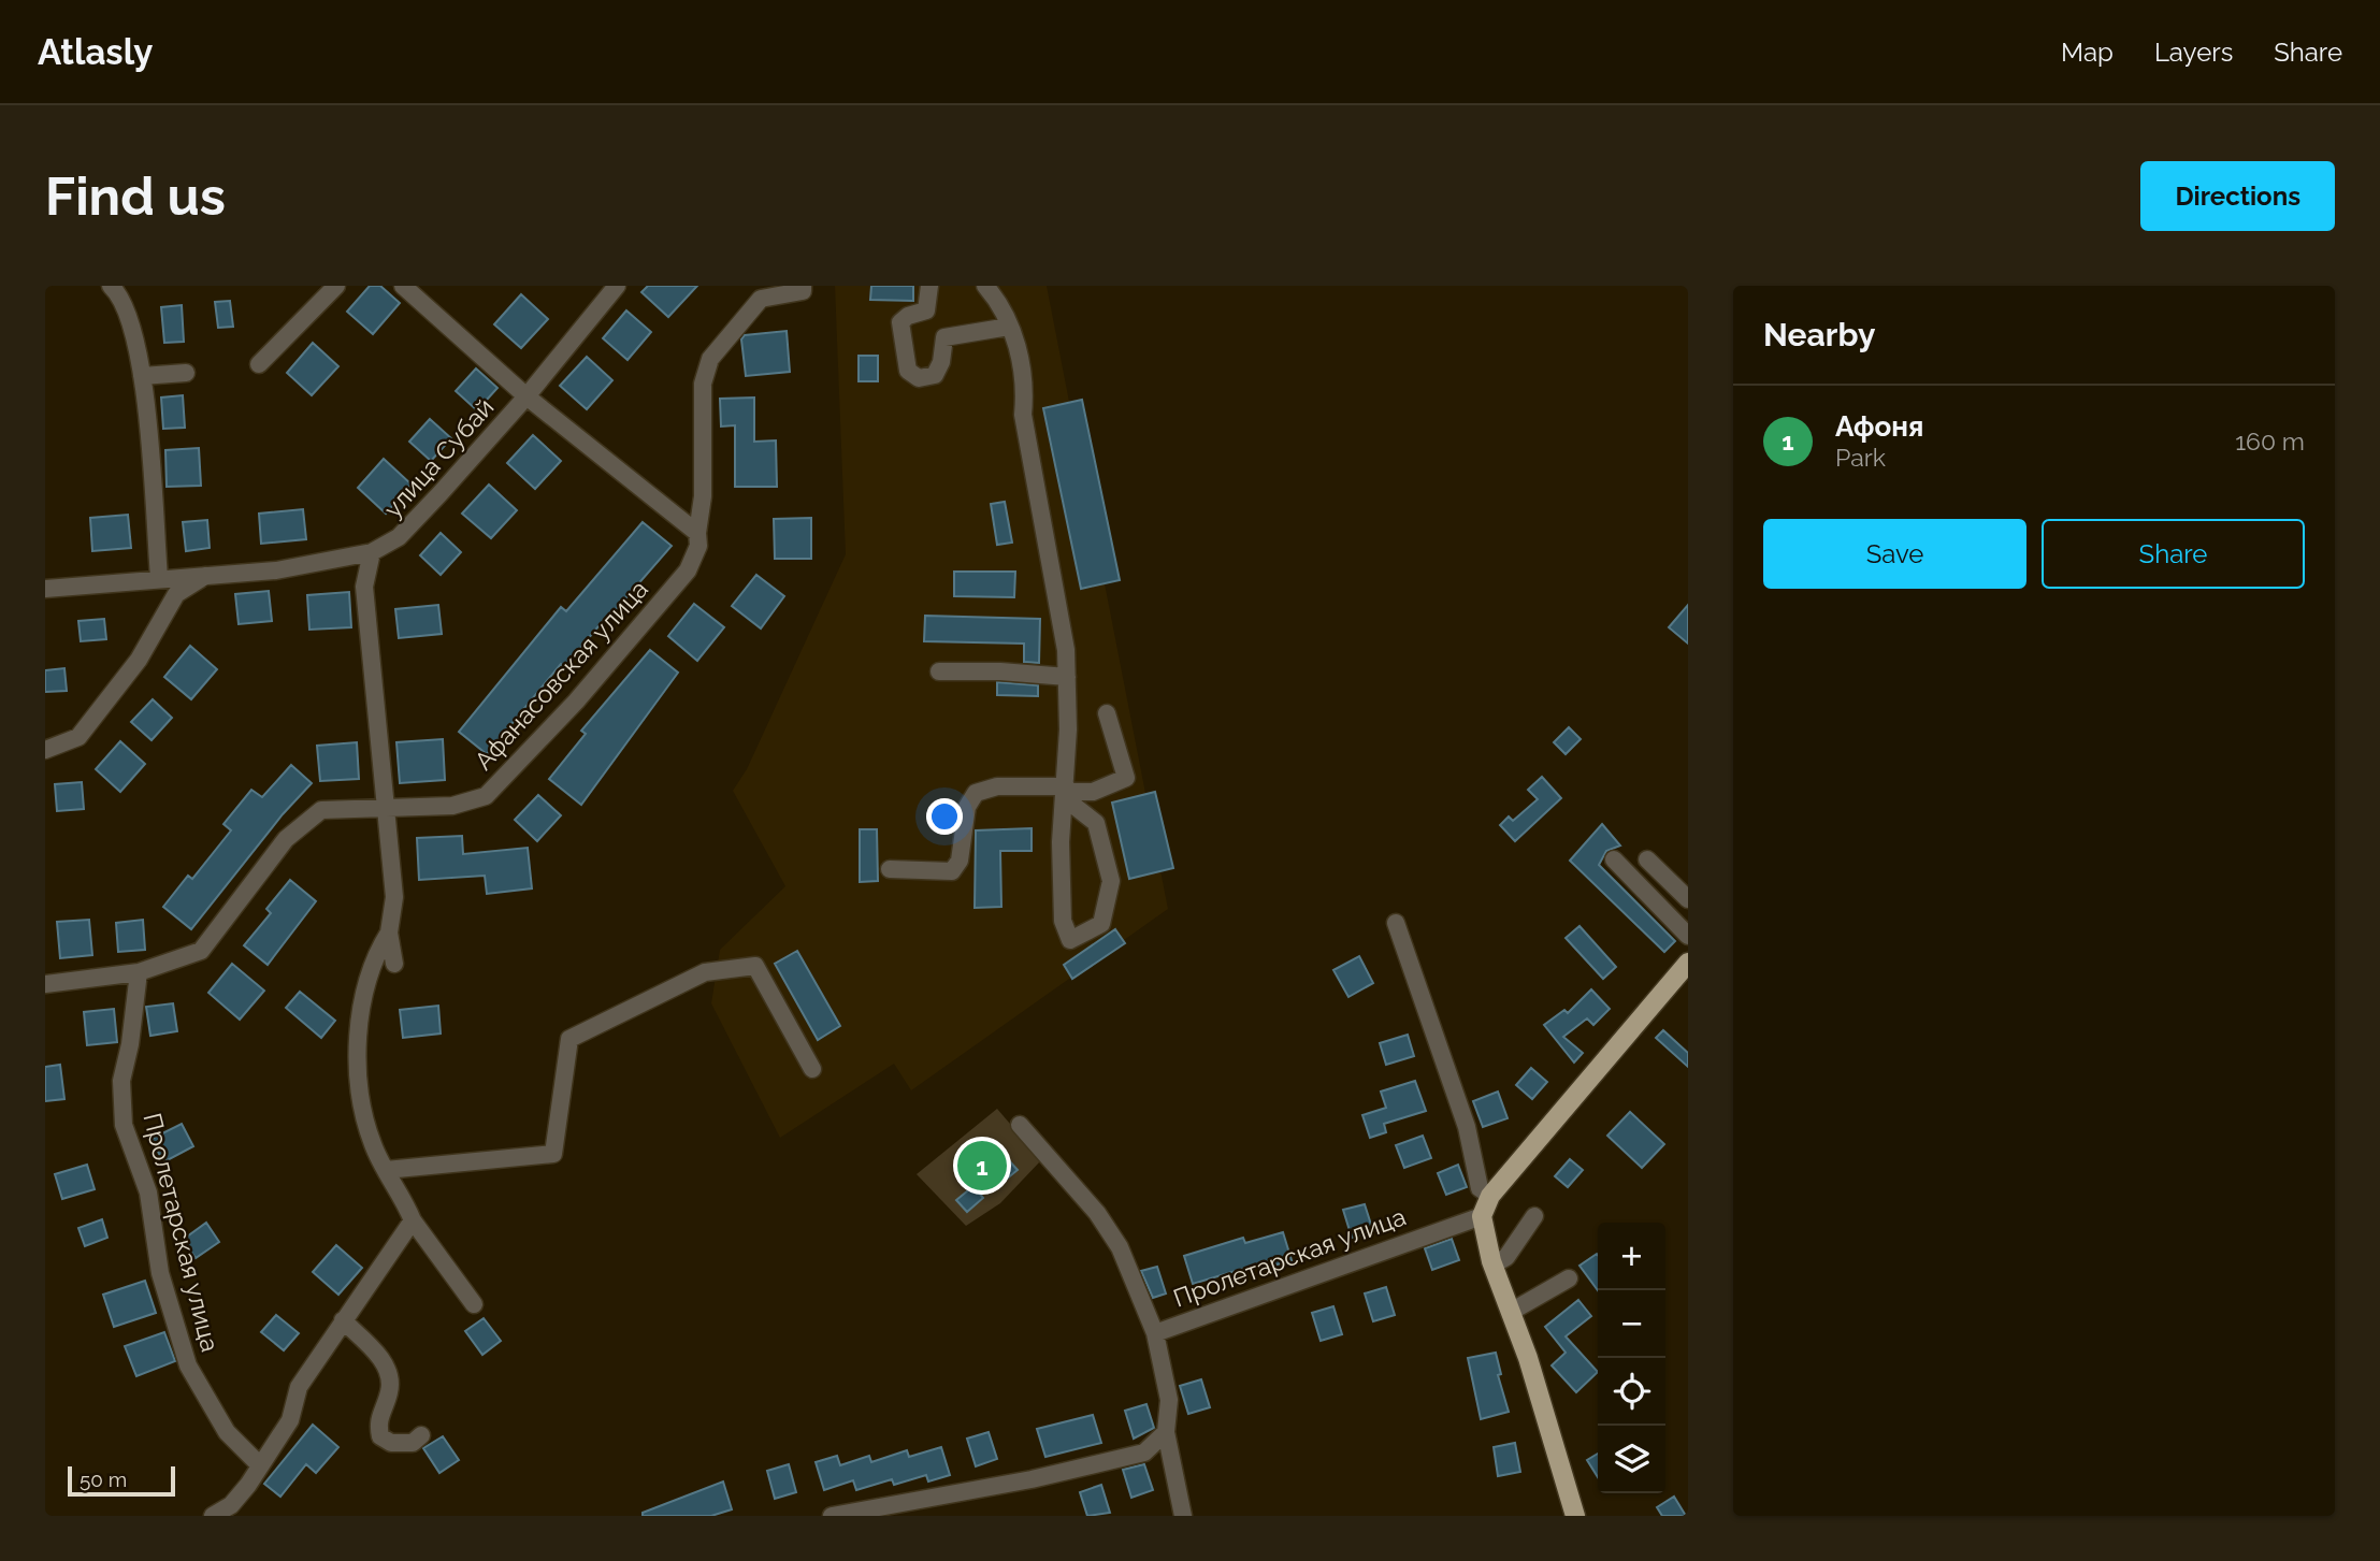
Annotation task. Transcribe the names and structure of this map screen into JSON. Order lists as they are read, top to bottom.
{
  "streets": {
    "street": ["улица Субай", "Афанасовская улица", "Пролетарская улица"]
  },
  "crossings": [
    ["Афанасовская улица", "Пролетарская улица"]
  ],
  "scale_bar": "50 m",
  "page": {
    "header": "Atlasly",
    "nav": ["Map", "Layers", "Share"],
    "buttons": [
      "Directions",
      ["Save", "Share"]
    ],
    "title": "Find us",
    "heading": "Nearby",
    "list": [
      {
        "mark": "1",
        "name": "Афоня",
        "note": "Park",
        "value": "160 m"
      }
    ],
    "pins": "1",
    "map_buttons": ["+", "−"],
    "scale": "50 m"
  }
}
